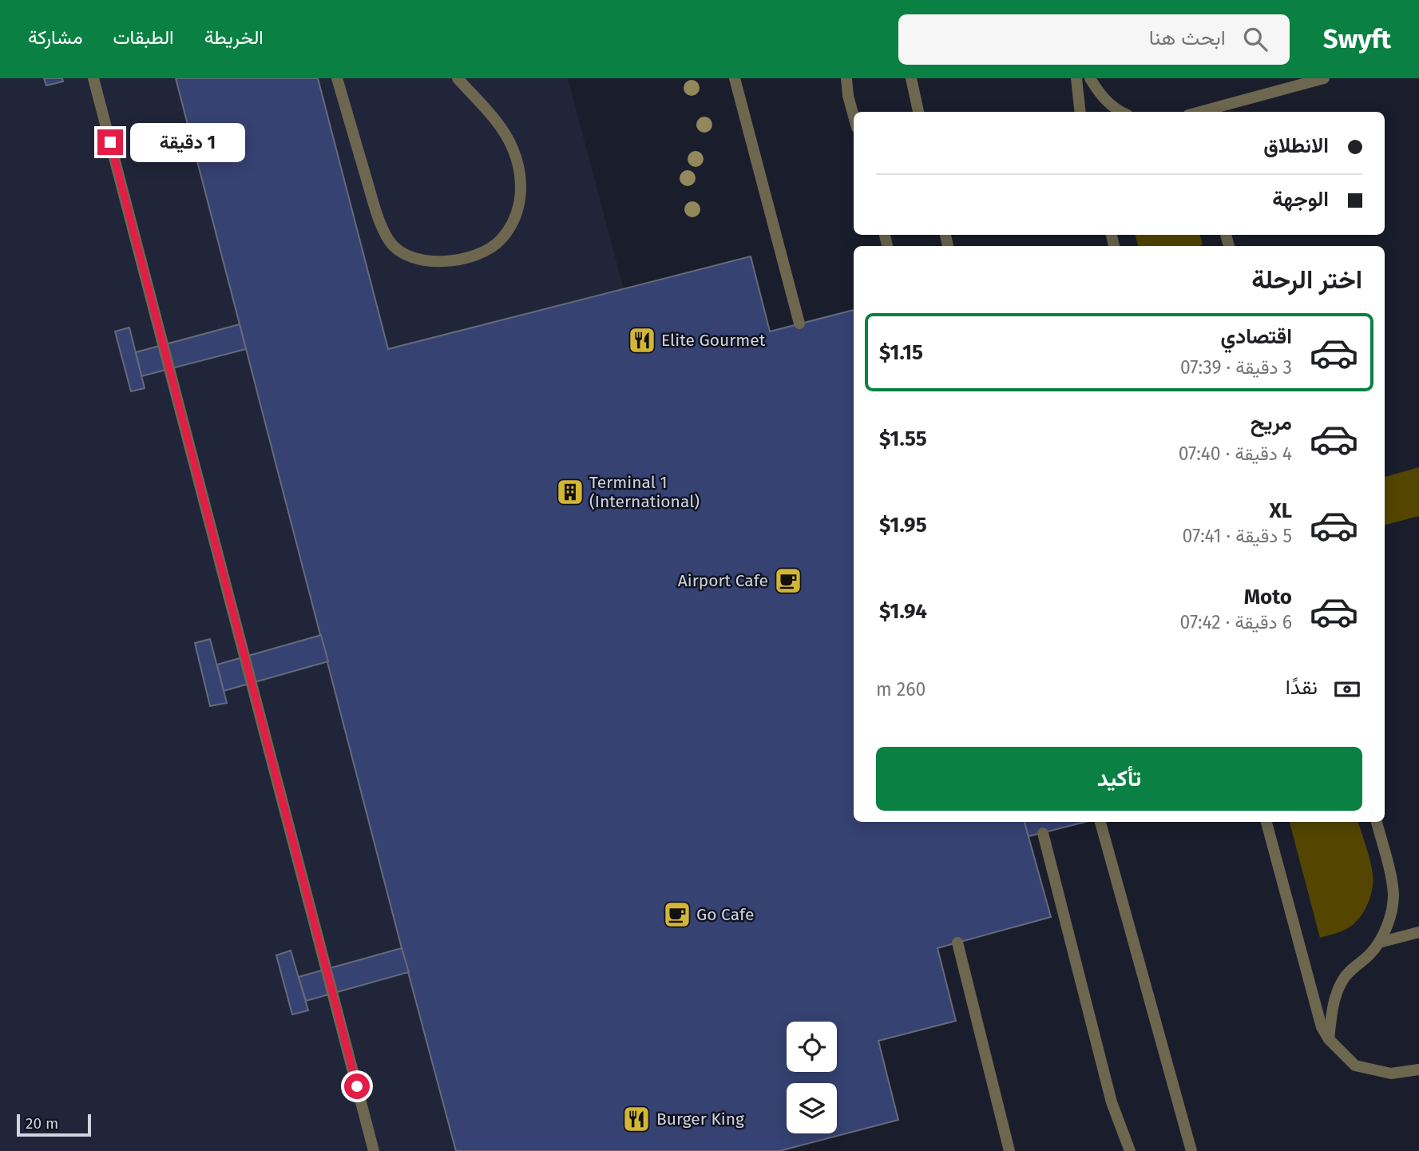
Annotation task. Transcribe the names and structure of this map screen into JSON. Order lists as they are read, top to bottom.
{
  "places": {
    "restaurant": ["Elite Gourmet", "Burger King"],
    "building": ["Terminal 1 (International)"],
    "cafe": ["Airport Cafe", "Go Cafe"]
  },
  "scale_bar": "20 m",
  "page": {
    "header": "Swyft",
    "search": "ابحث هنا",
    "nav": ["الخريطة", "الطبقات", "مشاركة"],
    "banner": ["الانطلاق", "الوجهة"],
    "bubble": "1 دقيقة",
    "heading": "اختر الرحلة",
    "list": [
      {
        "name": "اقتصادي",
        "note": "3 دقيقة · 07:39",
        "value": "$1.15"
      },
      {
        "name": "مريح",
        "note": "4 دقيقة · 07:40",
        "value": "$1.55"
      },
      {
        "name": "XL",
        "note": "5 دقيقة · 07:41",
        "value": "$1.95"
      },
      {
        "name": "Moto",
        "note": "6 دقيقة · 07:42",
        "value": "$1.94"
      }
    ],
    "pay": ["نقدًا", "260 m"],
    "buttons": "تأكيد",
    "scale": "20 m"
  }
}
